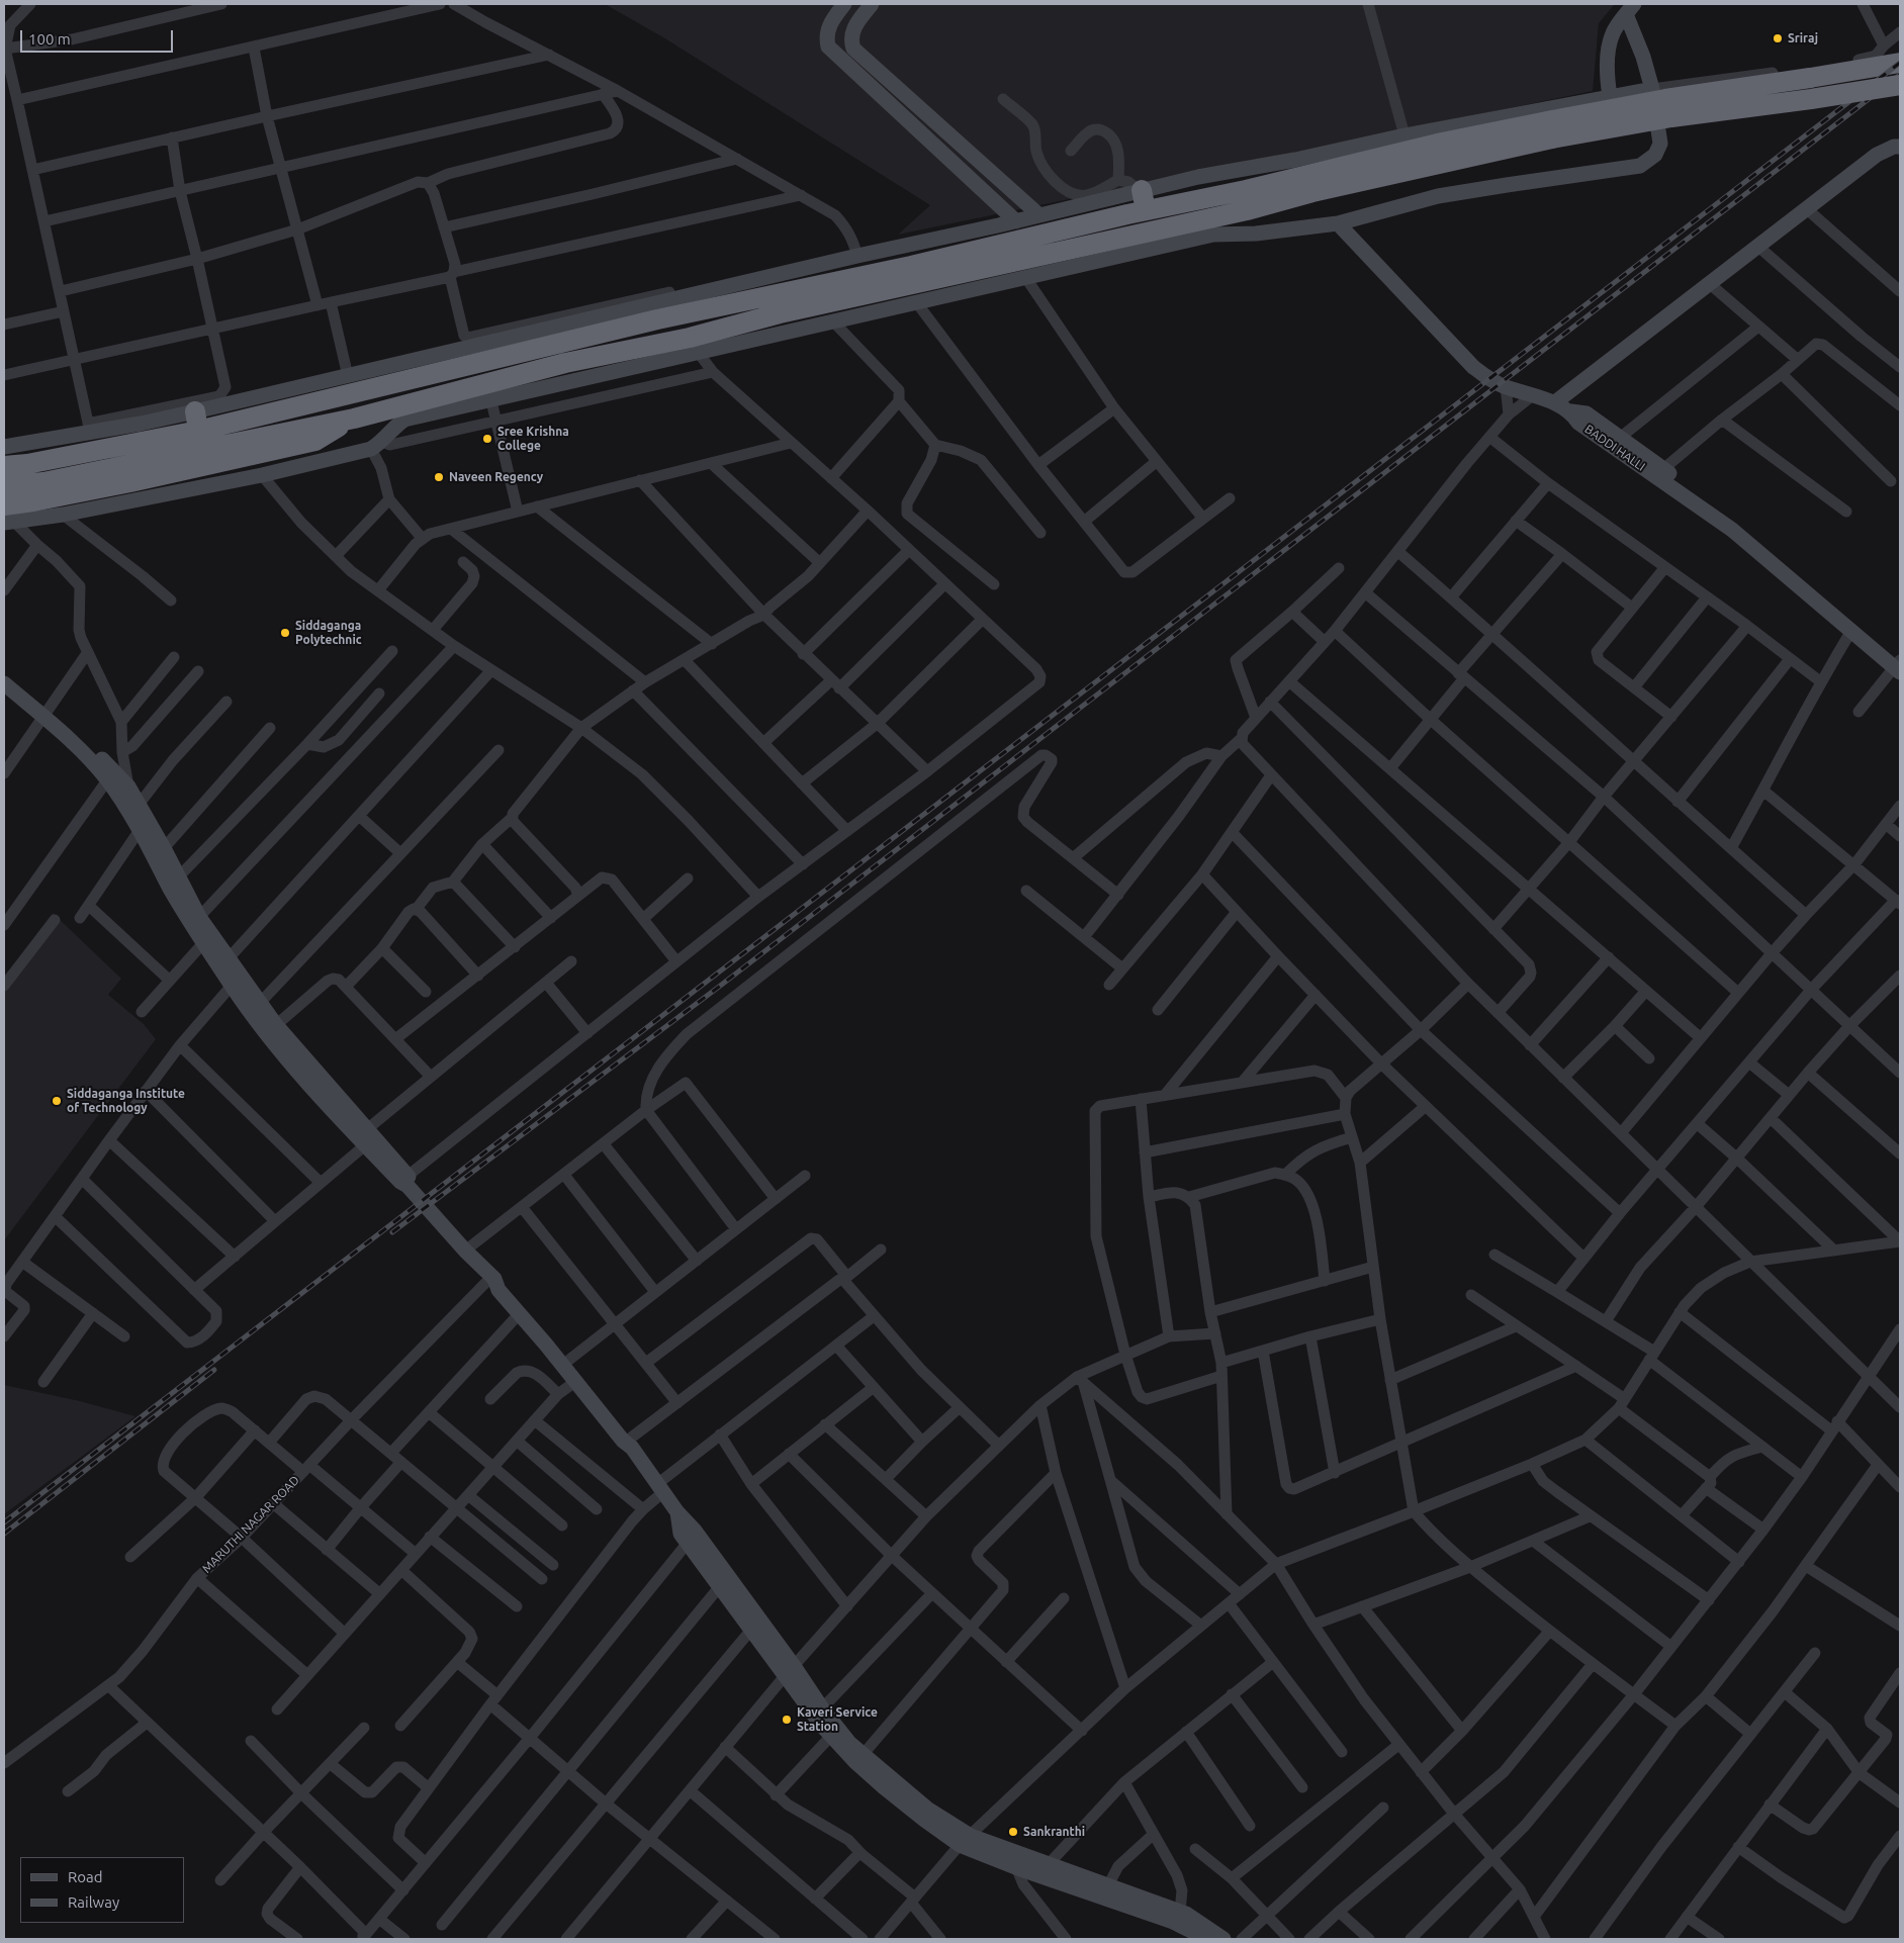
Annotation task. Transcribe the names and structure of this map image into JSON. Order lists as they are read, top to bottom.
{
  "streets": {
    "street": ["BADDI HALLI", "MARUTHI NAGAR ROAD"]
  },
  "places": [
    "Sriraj",
    "Sree Krishna College",
    "Naveen Regency",
    "Siddaganga Polytechnic",
    "Siddaganga Institute of Technology",
    "Kaveri Service Station",
    "Sankranthi"
  ],
  "legend": ["Road", "Railway"],
  "scale_bar": "100 m"
}
